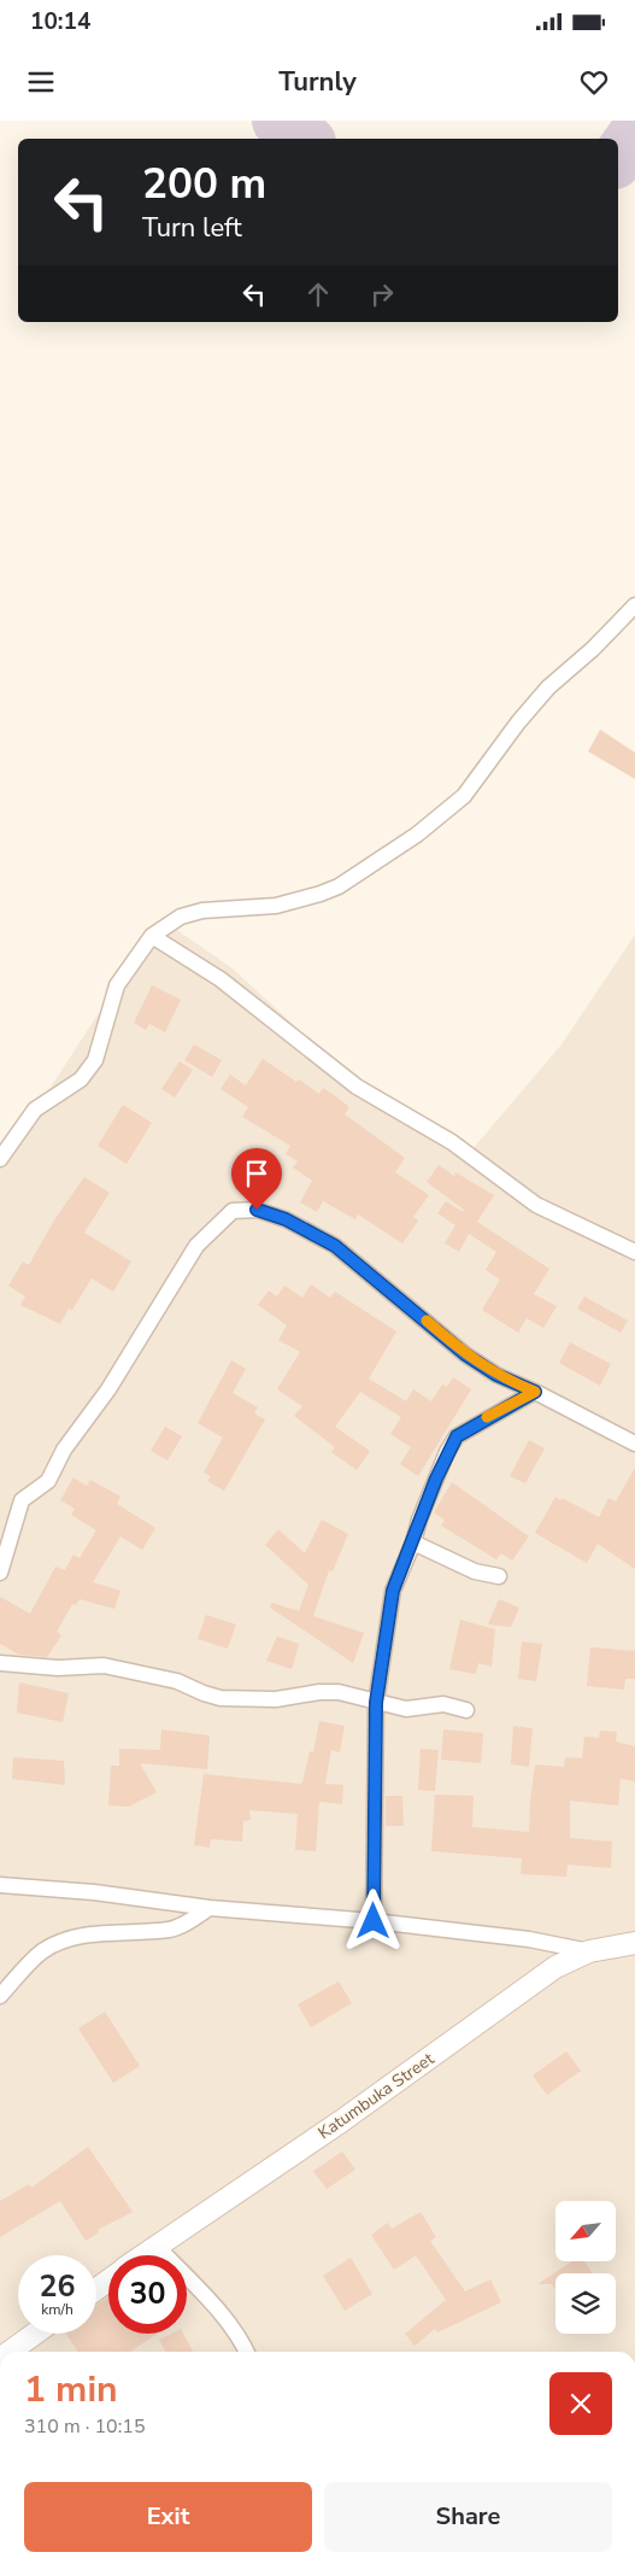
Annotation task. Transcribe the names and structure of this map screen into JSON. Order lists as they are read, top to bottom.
{
  "streets": {
    "main road": ["Katumbuka Street"]
  },
  "north": "bottom left",
  "page": {
    "status": "10:14",
    "header": "Turnly",
    "turn": ["200 m", "Turn left"],
    "speed": "26 km/h",
    "limit": "30",
    "heading": ["1 min", "310 m · 10:15"],
    "buttons": ["Exit", "Share"]
  }
}
